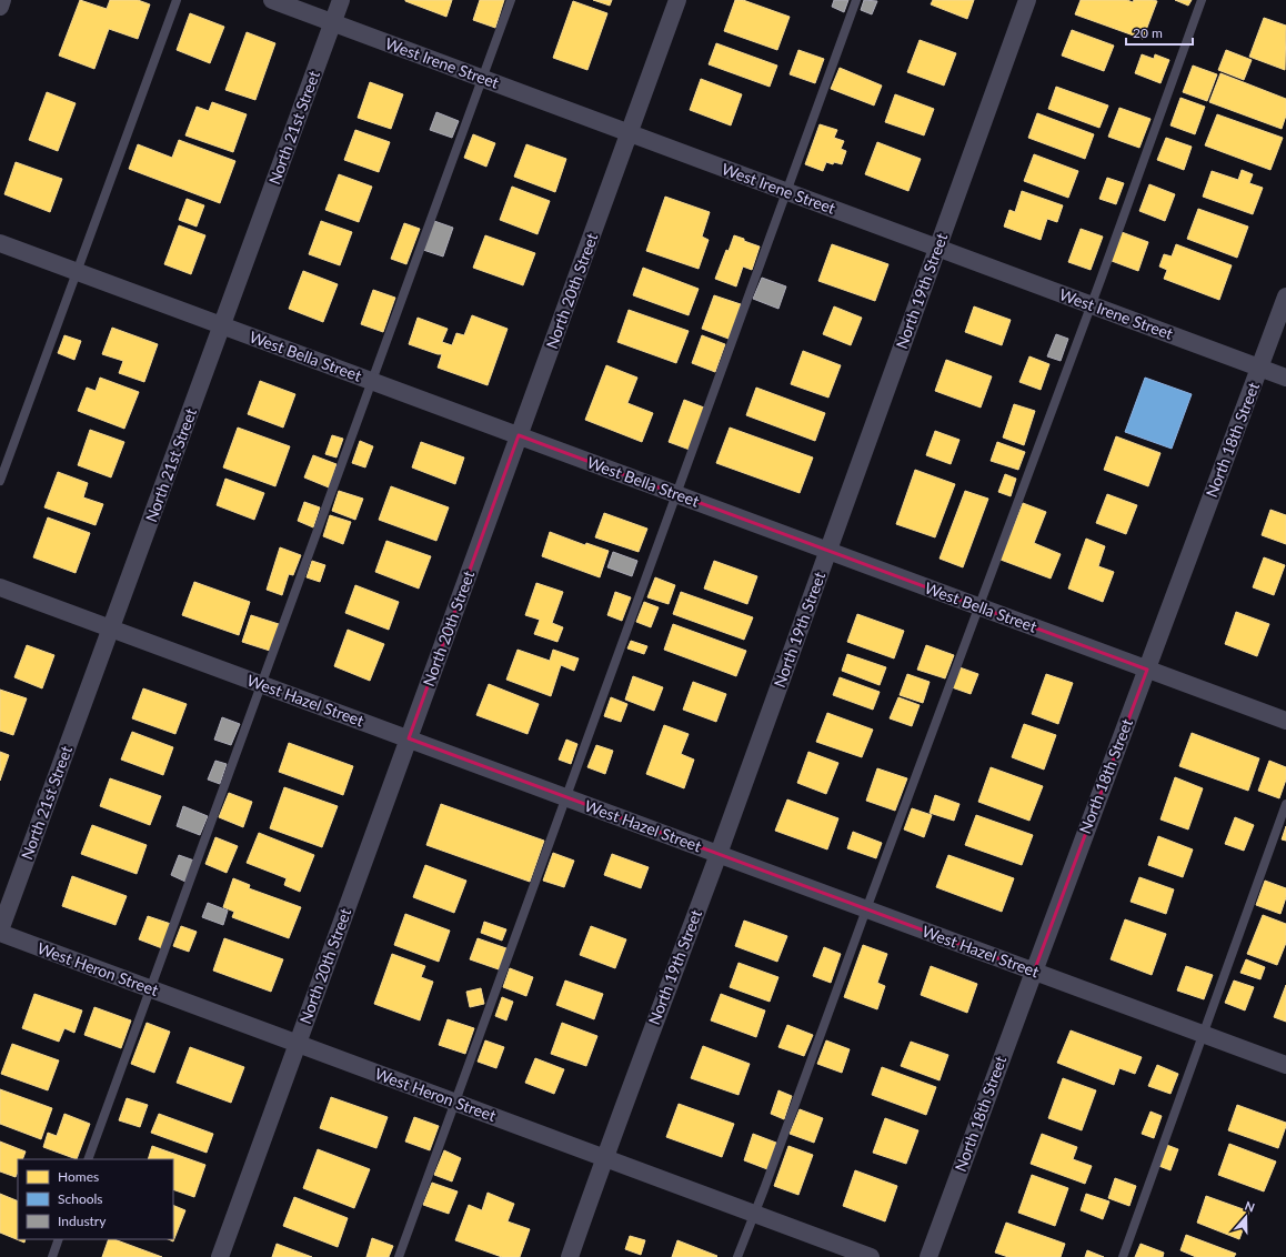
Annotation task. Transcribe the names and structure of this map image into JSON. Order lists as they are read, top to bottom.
{
  "streets": {
    "street": [
      "West Irene Street",
      "North 21st Street",
      "North 20th Street",
      "North 19th Street",
      "West Bella Street",
      "North 18th Street",
      "West Hazel Street",
      "West Heron Street"
    ]
  },
  "crossings": [
    ["West Irene Street", "North 21st Street"],
    ["West Irene Street", "North 20th Street"],
    ["West Irene Street", "North 19th Street"],
    ["West Irene Street", "North 18th Street"],
    ["North 21st Street", "West Bella Street"],
    ["North 21st Street", "West Hazel Street"],
    ["North 21st Street", "West Heron Street"],
    ["North 20th Street", "West Bella Street"],
    ["North 20th Street", "West Hazel Street"],
    ["North 20th Street", "West Heron Street"],
    ["North 19th Street", "West Bella Street"],
    ["North 19th Street", "West Hazel Street"],
    ["North 19th Street", "West Heron Street"],
    ["West Bella Street", "North 18th Street"],
    ["North 18th Street", "West Hazel Street"]
  ],
  "legend": ["Homes", "Schools", "Industry"],
  "scale_bar": "20 m",
  "north": "top"
}
